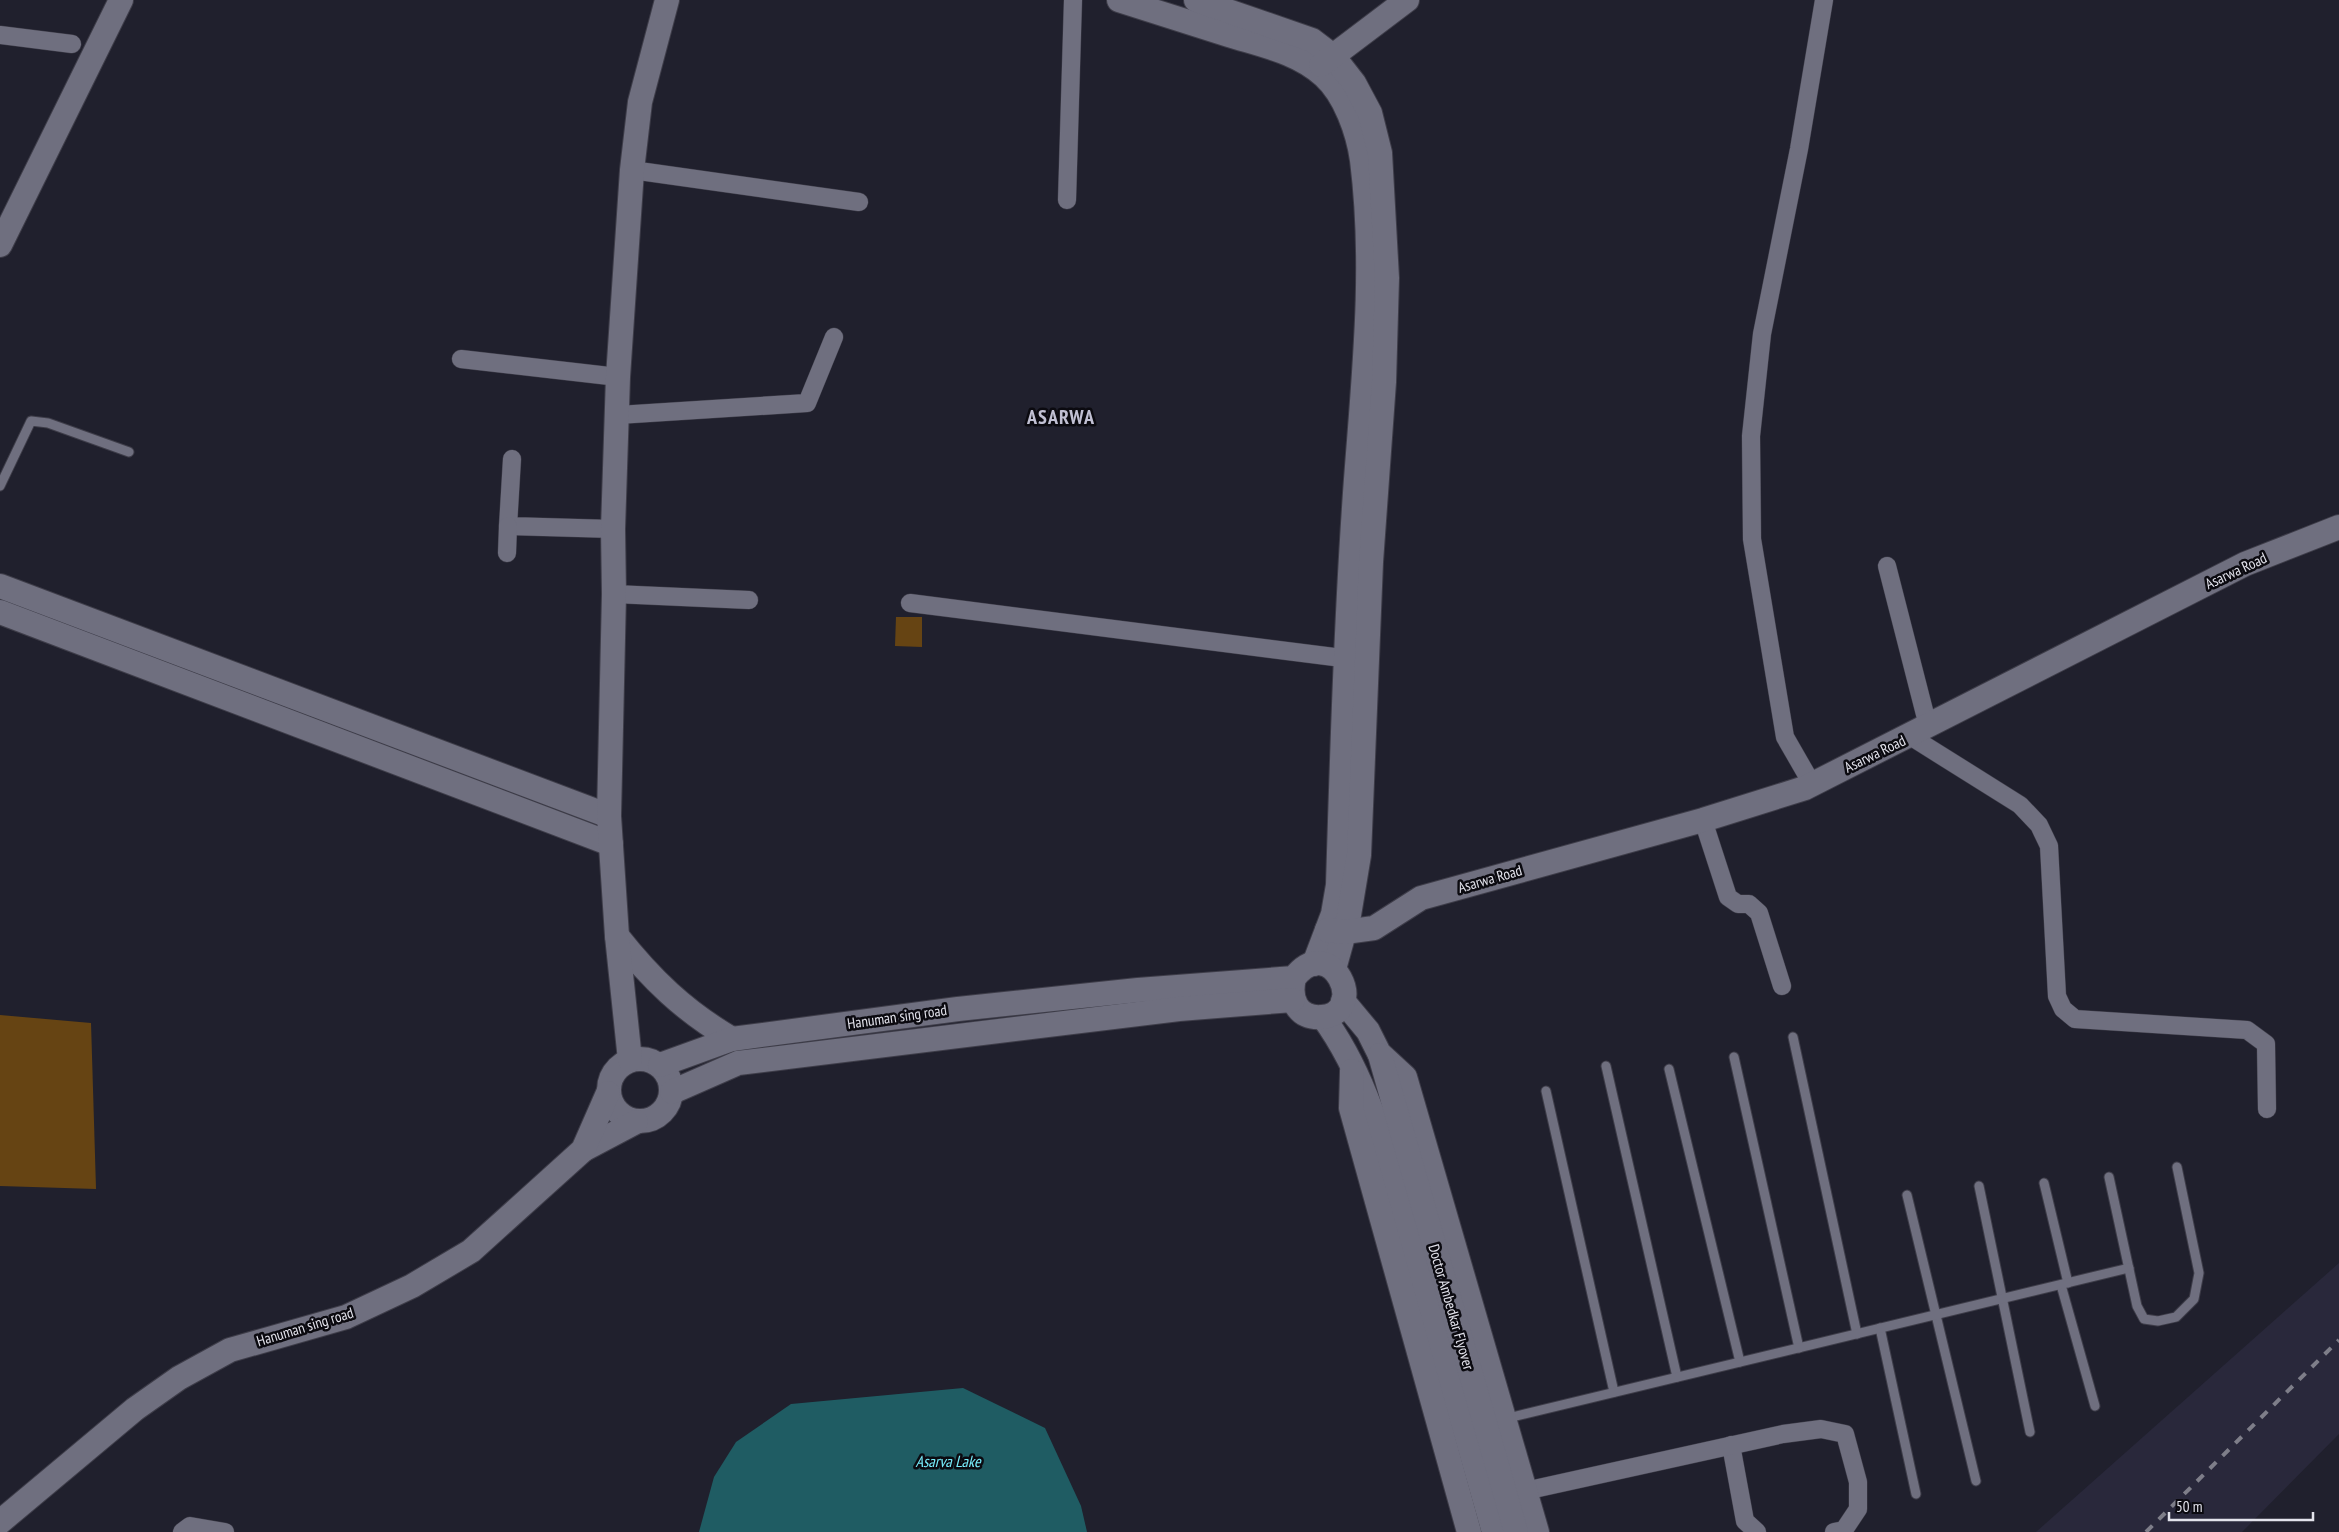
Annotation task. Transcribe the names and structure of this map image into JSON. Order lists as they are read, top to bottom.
{
  "streets": {
    "street": ["Asarwa Road", "Hanuman sing road", "Doctor Ambedkar Flyover"]
  },
  "crossings": [
    ["Hanuman sing road", "Doctor Ambedkar Flyover"]
  ],
  "districts": ["ASARWA"],
  "water": ["Asarva Lake"],
  "scale_bar": "50 m"
}
